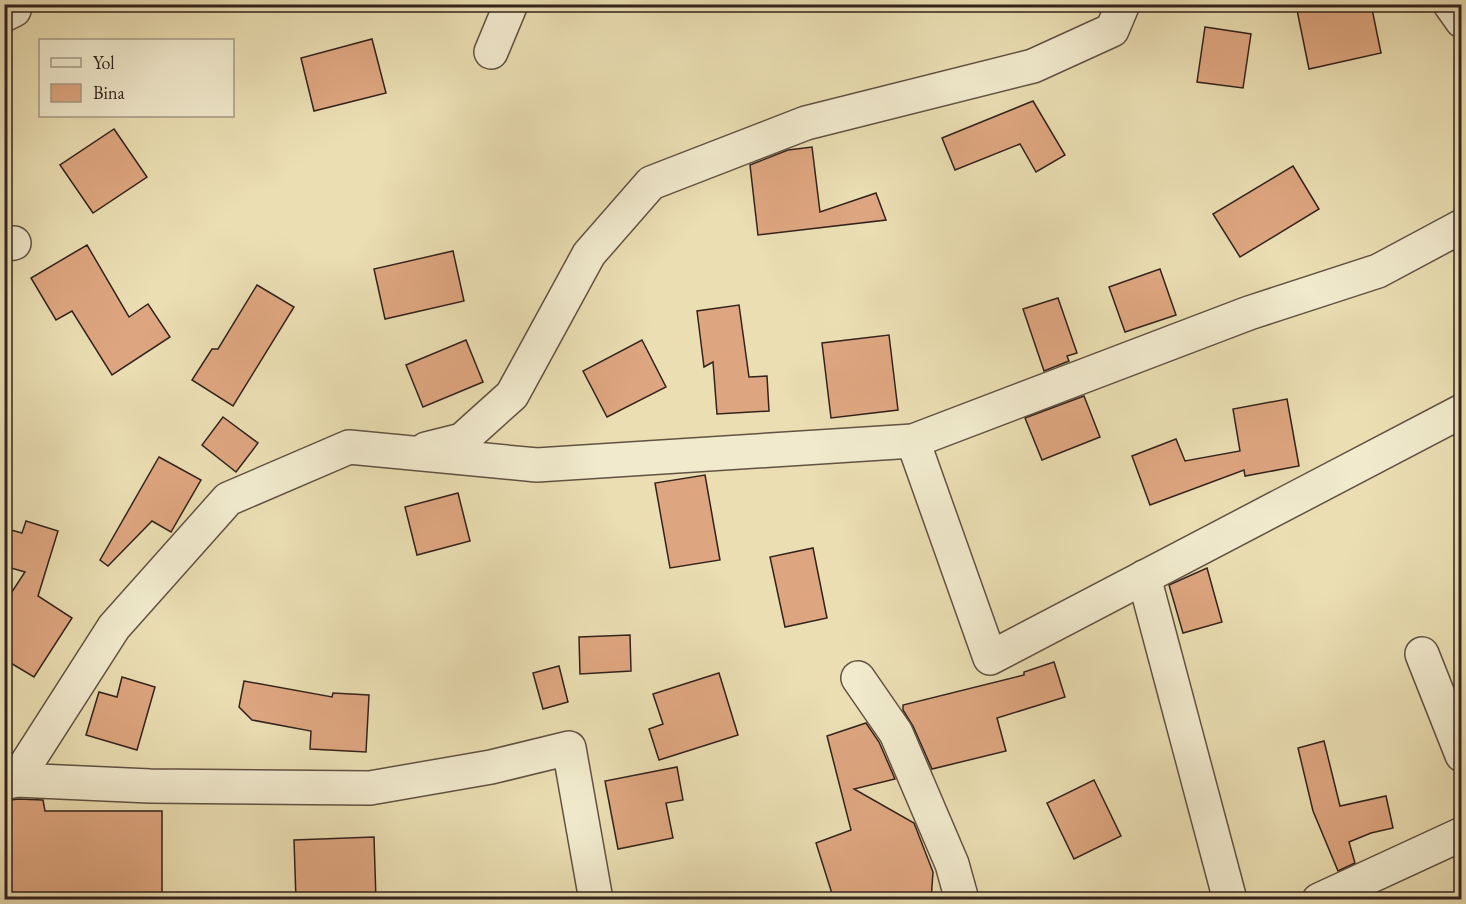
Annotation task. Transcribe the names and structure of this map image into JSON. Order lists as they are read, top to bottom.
{
  "legend": ["Yol", "Bina"]
}
